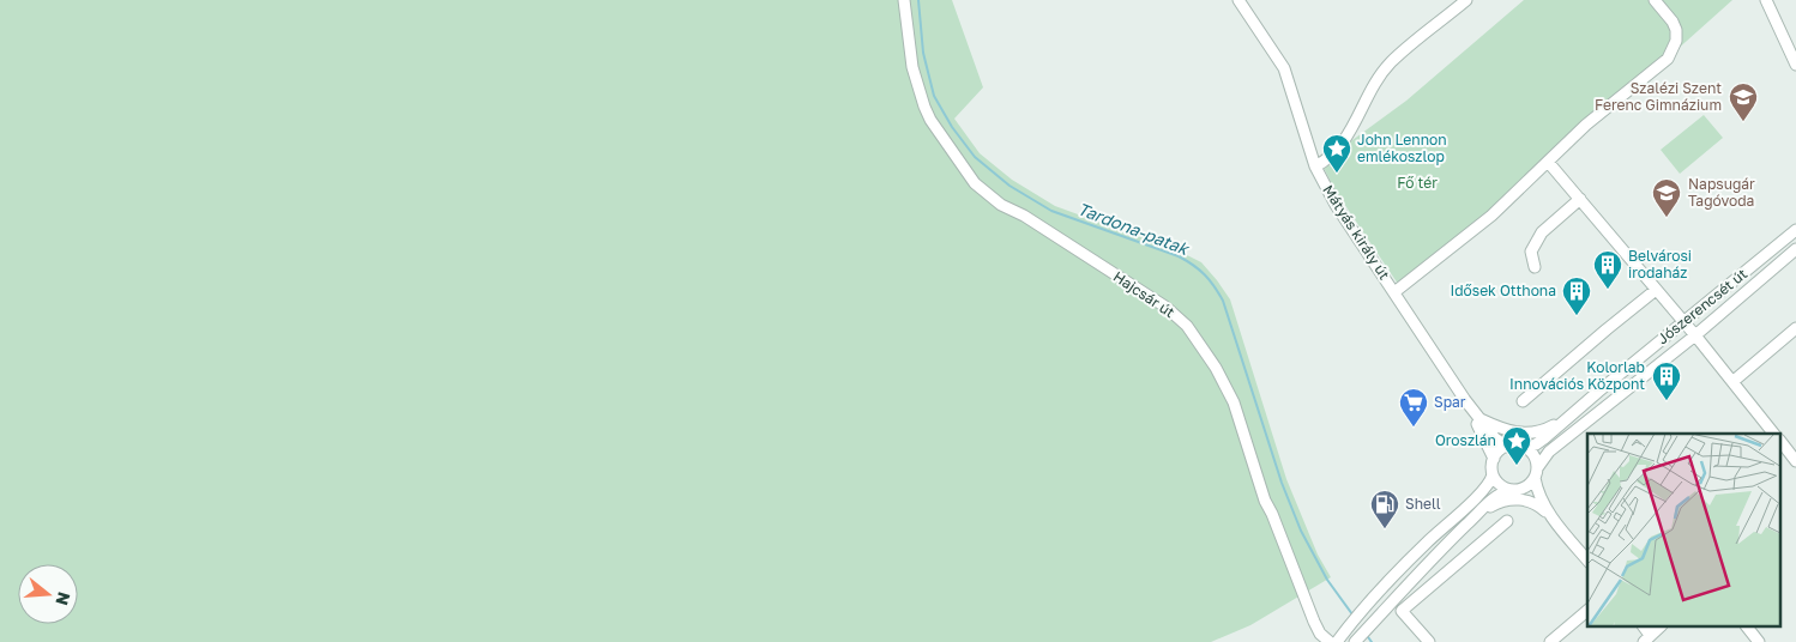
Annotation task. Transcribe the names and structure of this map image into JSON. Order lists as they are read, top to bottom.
{
  "streets": {
    "street": ["Mátyás király út", "Hajcsár út", "Jószerencsét út"]
  },
  "crossings": [
    ["Mátyás király út", "Jószerencsét út"]
  ],
  "water": ["Tardona-patak"],
  "parks": ["Fő tér"],
  "places": {
    "school or university": ["Szalézi Szent Ferenc Gimnázium", "Napsugár Tagóvoda"],
    "place": ["John Lennon emlékoszlop", "Oroszlán"],
    "building": ["Belvárosi irodaház", "Idősek Otthona", "Kolorlab Innovációs Központ"],
    "supermarket": ["Spar"],
    "fuel station": ["Shell"]
  },
  "north": "right"
}
